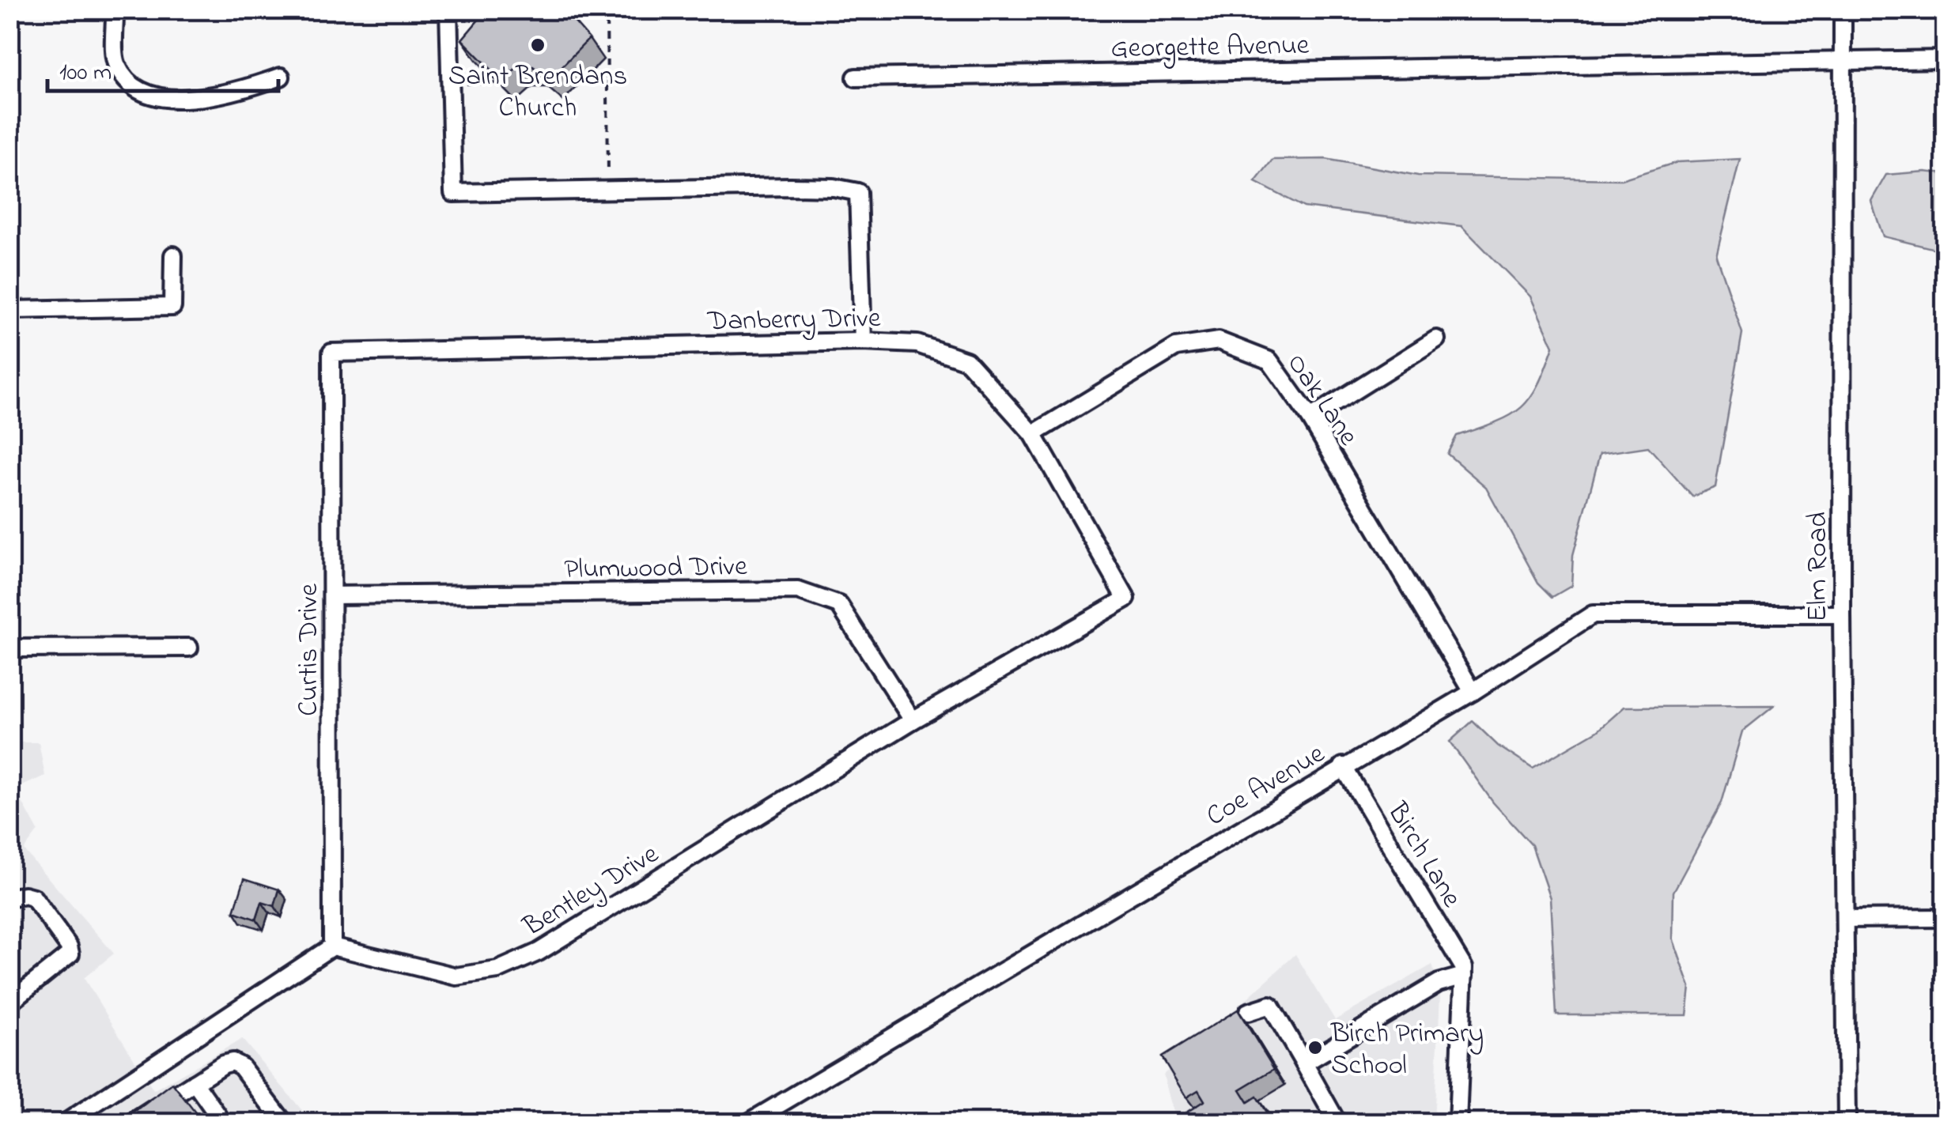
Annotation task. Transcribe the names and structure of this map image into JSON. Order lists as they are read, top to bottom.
{
  "streets": {
    "street": [
      "Georgette Avenue",
      "Danberry Drive",
      "Oak Lane",
      "Plumwood Drive",
      "Elm Road",
      "Curtis Drive",
      "Coe Avenue",
      "Birch Lane",
      "Bentley Drive"
    ]
  },
  "crossings": [
    ["Georgette Avenue", "Elm Road"],
    ["Danberry Drive", "Oak Lane"],
    ["Danberry Drive", "Curtis Drive"],
    ["Danberry Drive", "Bentley Drive"],
    ["Oak Lane", "Coe Avenue"],
    ["Plumwood Drive", "Curtis Drive"],
    ["Plumwood Drive", "Bentley Drive"],
    ["Elm Road", "Coe Avenue"],
    ["Curtis Drive", "Bentley Drive"],
    ["Coe Avenue", "Birch Lane"]
  ],
  "places": ["Saint Brendans Church", "Birch Primary School"],
  "scale_bar": "100 m"
}
